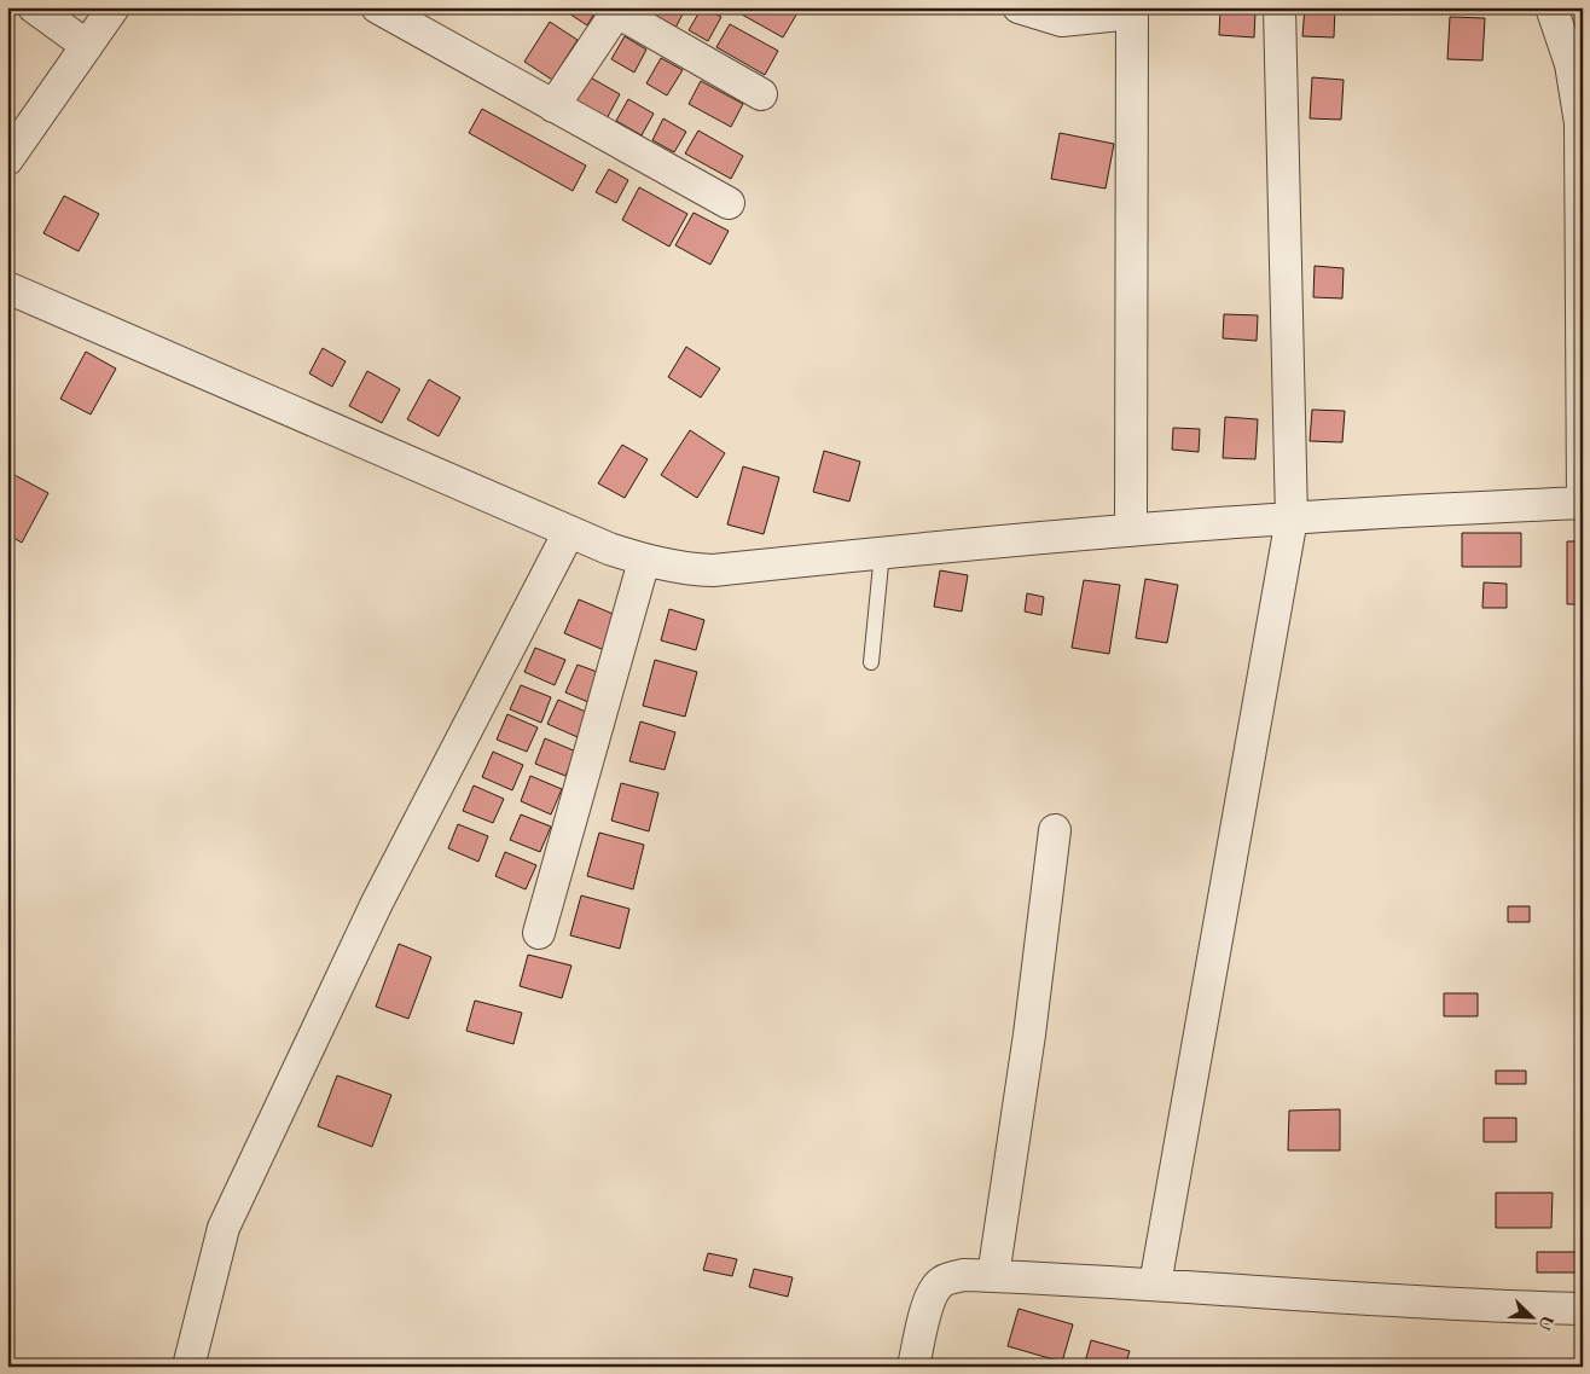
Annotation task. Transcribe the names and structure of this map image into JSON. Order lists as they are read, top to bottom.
{
  "north": "bottom right"
}
